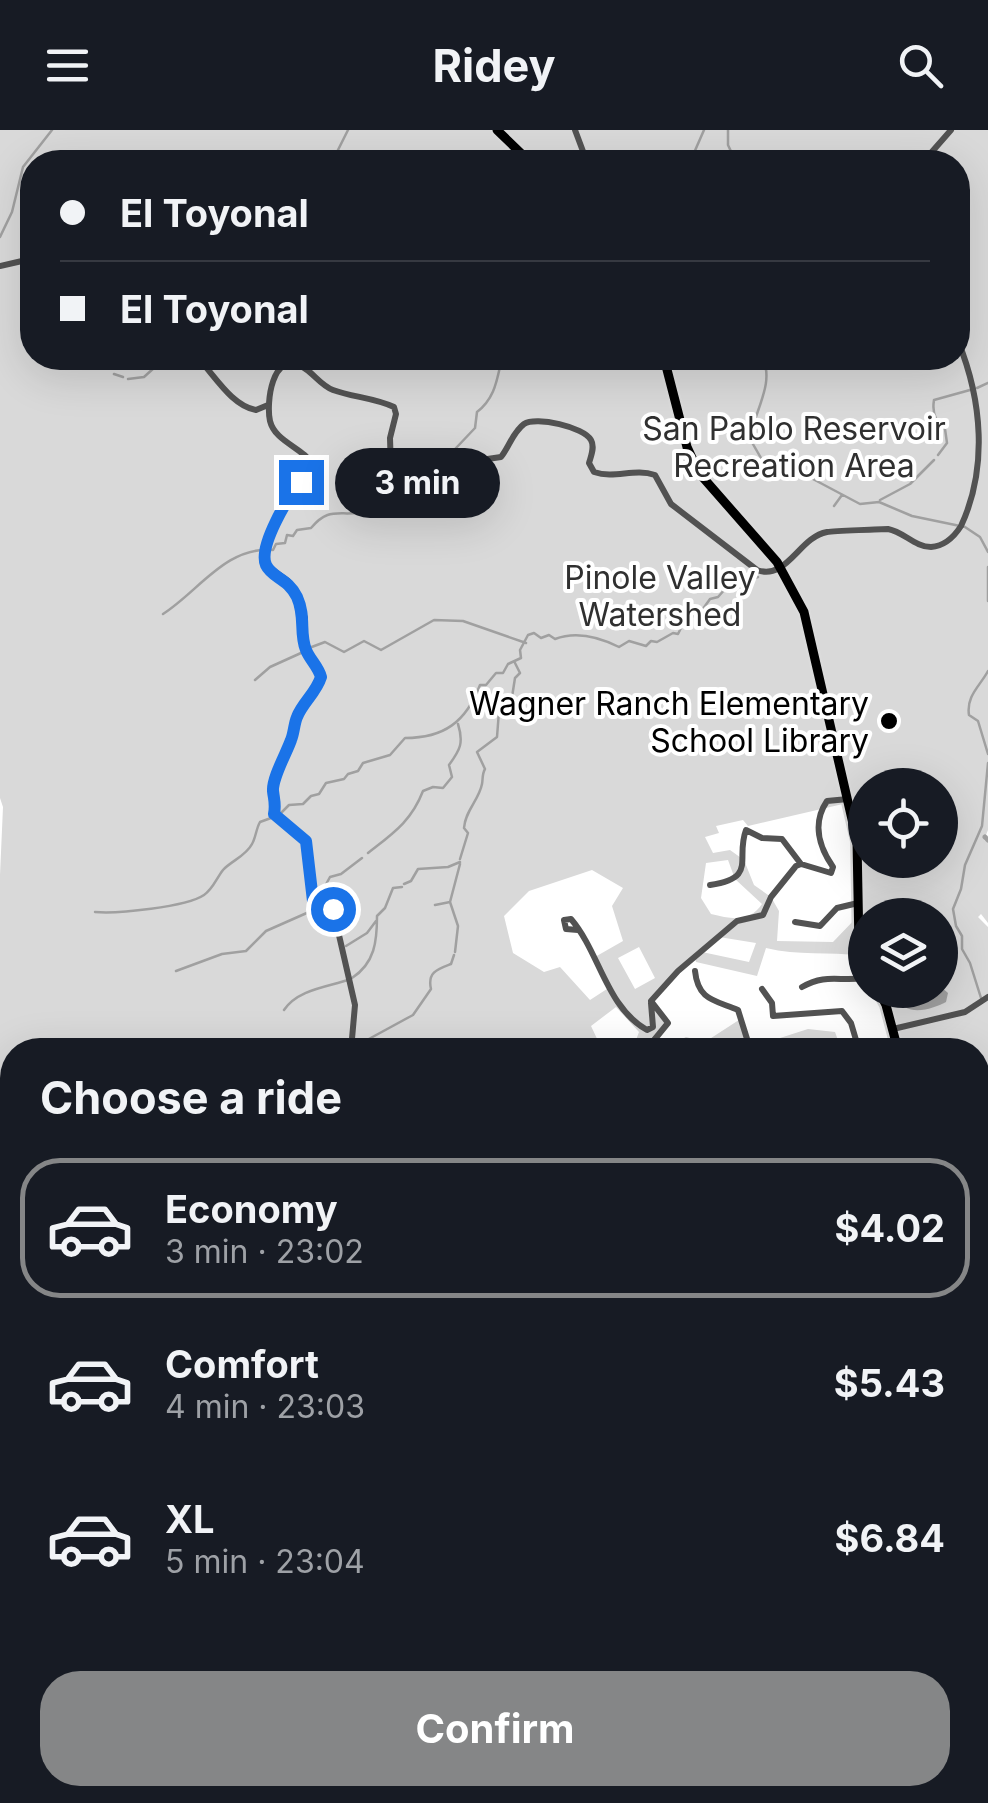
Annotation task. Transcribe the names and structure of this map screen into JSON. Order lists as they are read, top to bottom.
{
  "parks": ["San Pablo Reservoir Recreation Area", "Pinole Valley Watershed"],
  "places": ["Wagner Ranch Elementary School Library"],
  "page": {
    "header": "Ridey",
    "banner": ["El Toyonal", "El Toyonal"],
    "bubble": "3 min",
    "heading": "Choose a ride",
    "list": [
      {
        "name": "Economy",
        "note": "3 min · 23:02",
        "value": "$4.02"
      },
      {
        "name": "Comfort",
        "note": "4 min · 23:03",
        "value": "$5.43"
      },
      {
        "name": "XL",
        "note": "5 min · 23:04",
        "value": "$6.84"
      }
    ],
    "buttons": "Confirm"
  }
}
